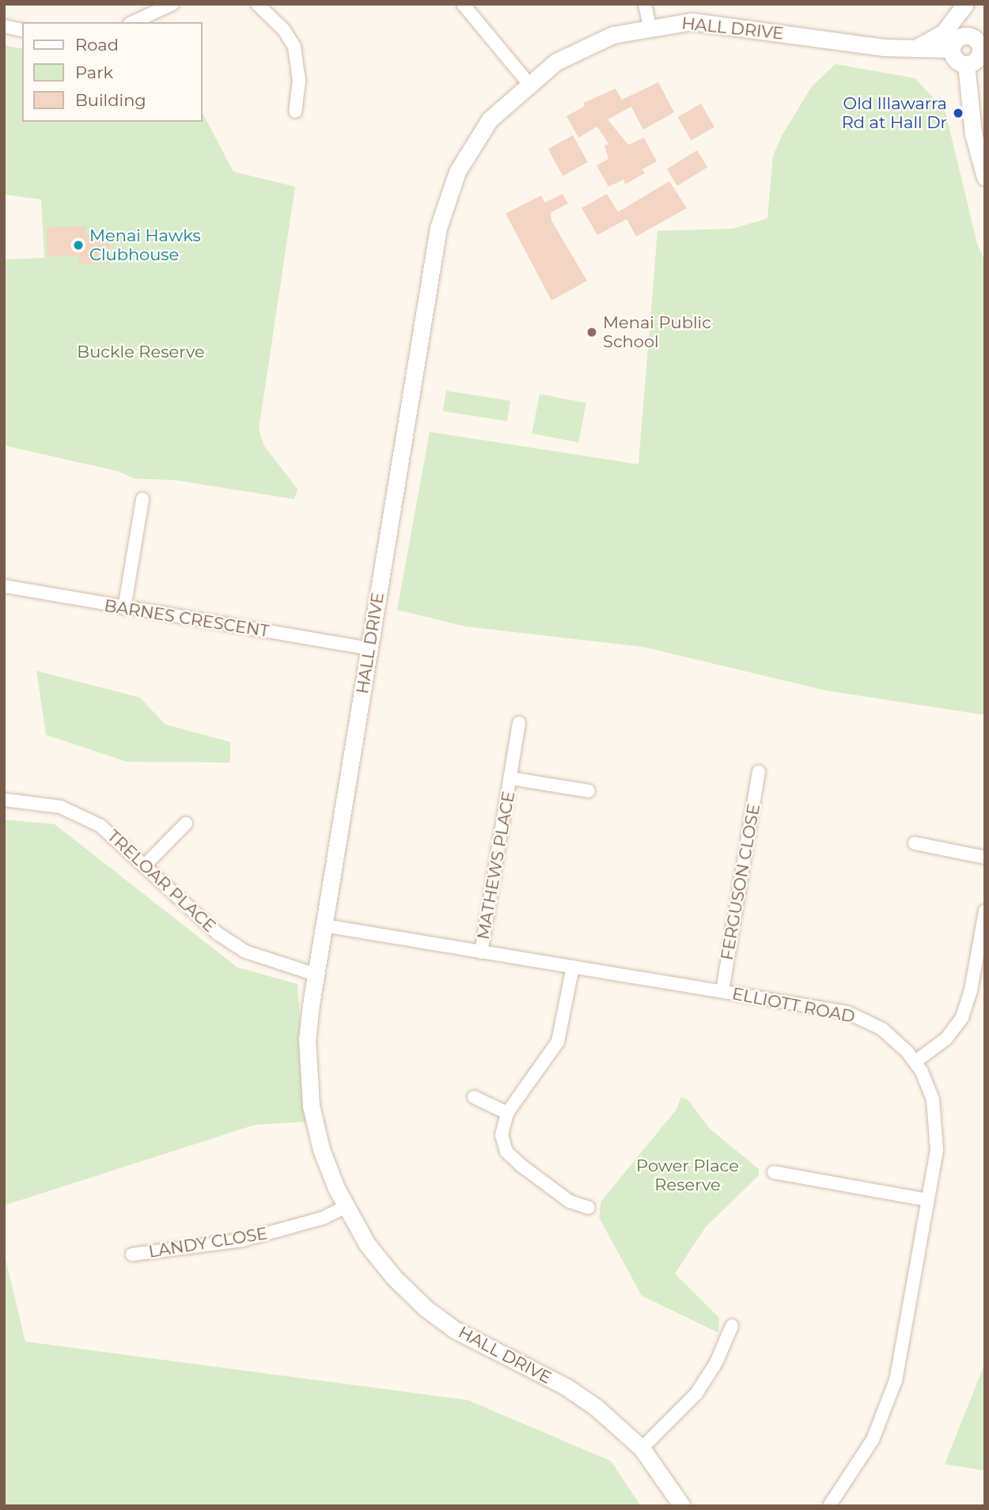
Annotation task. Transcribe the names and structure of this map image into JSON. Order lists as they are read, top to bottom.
{
  "streets": {
    "street": [
      "HALL DRIVE",
      "BARNES CRESCENT",
      "MATHEWS PLACE",
      "TRELOAR PLACE",
      "FERGUSON CLOSE",
      "ELLIOTT ROAD",
      "LANDY CLOSE"
    ]
  },
  "crossings": [
    ["HALL DRIVE", "BARNES CRESCENT"],
    ["HALL DRIVE", "TRELOAR PLACE"],
    ["HALL DRIVE", "ELLIOTT ROAD"],
    ["HALL DRIVE", "LANDY CLOSE"],
    ["MATHEWS PLACE", "ELLIOTT ROAD"],
    ["FERGUSON CLOSE", "ELLIOTT ROAD"]
  ],
  "parks": ["Buckle Reserve", "Power Place Reserve"],
  "places": ["Old Illawarra Rd at Hall Dr", "Menai Hawks Clubhouse", "Menai Public School"],
  "legend": ["Road", "Park", "Building"]
}
